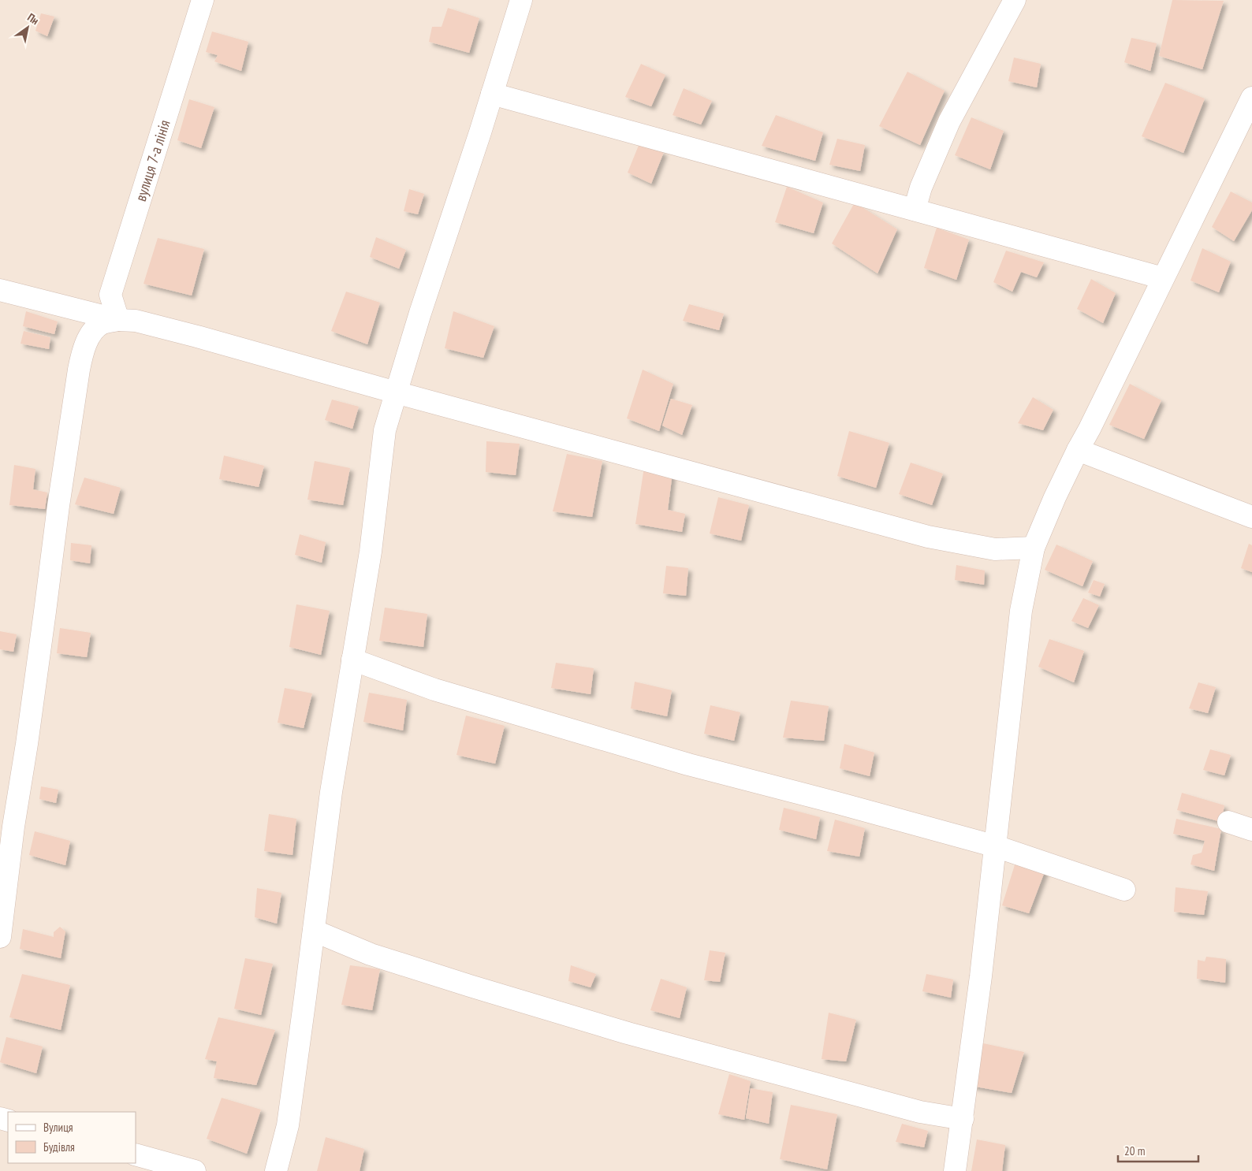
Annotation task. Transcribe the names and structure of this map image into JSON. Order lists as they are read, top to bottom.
{
  "streets": {
    "street": ["вулиця 7-а лінія"]
  },
  "legend": ["Вулиця", "Будівля"],
  "scale_bar": "20 m",
  "north": "top right"
}
